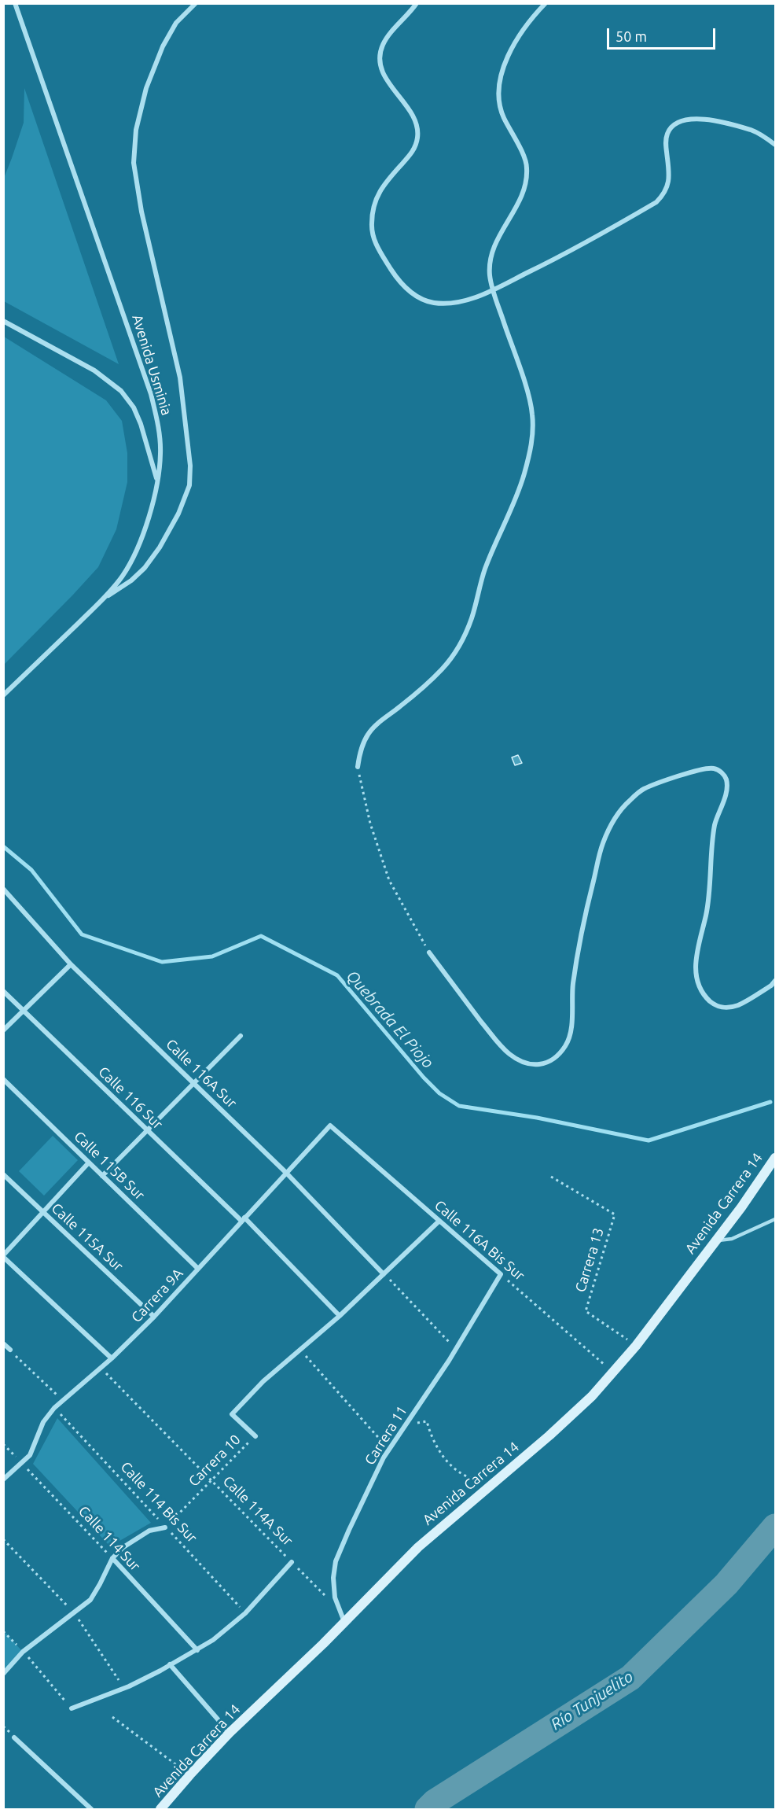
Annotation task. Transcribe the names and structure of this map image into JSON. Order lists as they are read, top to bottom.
{
  "streets": {
    "main road": ["Avenida Carrera 14"],
    "street": [
      "Avenida Usminia",
      "Calle 116A Sur",
      "Calle 116 Sur",
      "Calle 115B Sur",
      "Calle 115A Sur",
      "Calle 116A Bis Sur",
      "Carrera 9A",
      "Carrera 11",
      "Carrera 10",
      "Calle 114 Sur"
    ],
    "path": ["Carrera 13", "Calle 114 Bis Sur", "Calle 114A Sur"]
  },
  "crossings": [
    ["Calle 116A Sur", "Carrera 9A"],
    ["Calle 116A Sur", "Carrera 10"],
    ["Calle 116 Sur", "Carrera 9A"],
    ["Calle 116 Sur", "Carrera 10"],
    ["Calle 115B Sur", "Carrera 9A"],
    ["Avenida Carrera 14", "Calle 116A Bis Sur"],
    ["Avenida Carrera 14", "Carrera 13"],
    ["Avenida Carrera 14", "Carrera 11"],
    ["Calle 115A Sur", "Carrera 9A"],
    ["Calle 116A Bis Sur", "Carrera 9A"],
    ["Calle 116A Bis Sur", "Carrera 11"],
    ["Calle 116A Bis Sur", "Carrera 10"],
    ["Carrera 9A", "Calle 114 Bis Sur"],
    ["Carrera 9A", "Calle 114A Sur"],
    ["Carrera 9A", "Calle 114 Sur"],
    ["Carrera 11", "Calle 114A Sur"],
    ["Carrera 10", "Calle 114 Bis Sur"],
    ["Carrera 10", "Calle 114A Sur"]
  ],
  "water": ["Quebrada El Piojo", "Río Tunjuelito"],
  "scale_bar": "50 m"
}
